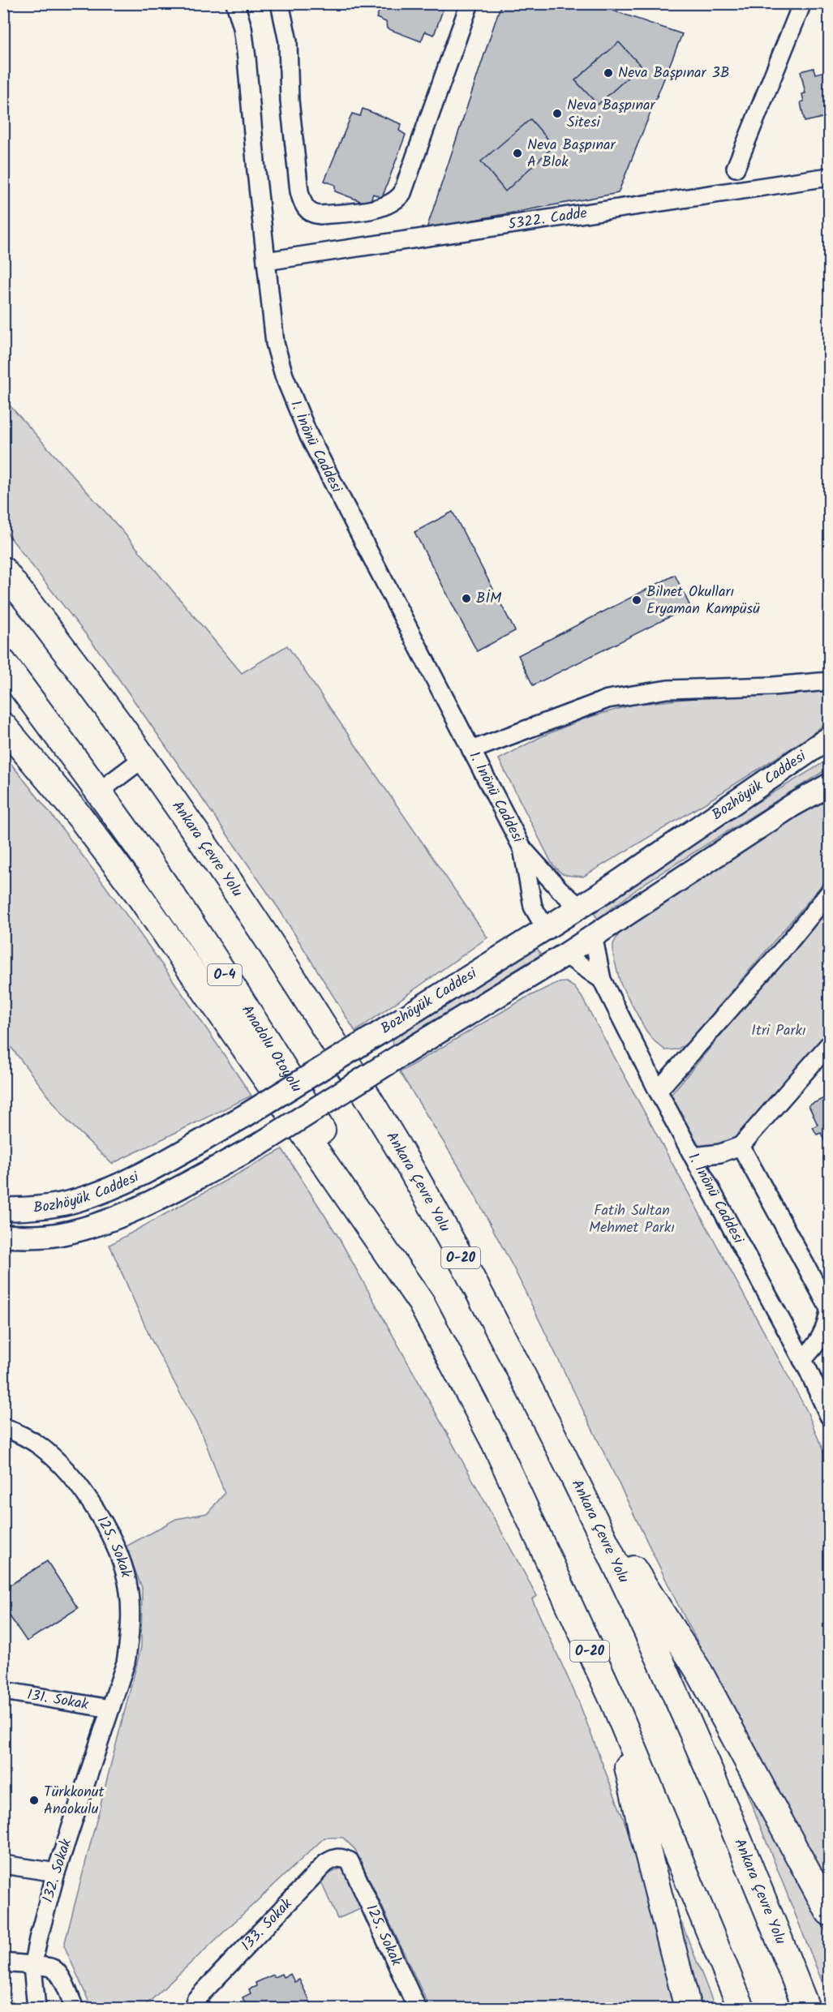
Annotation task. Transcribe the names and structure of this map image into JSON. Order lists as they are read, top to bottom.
{
  "streets": {
    "highway": [
      "Ankara Çevre Yolu",
      "O-4",
      "Anadolu Otoyolu",
      "O-20"
    ],
    "main road": ["Bozhöyük Caddesi"],
    "street": [
      "5322. Cadde",
      "1. İnönü Caddesi",
      "125. Sokak",
      "131. Sokak",
      "132. Sokak",
      "133. Sokak"
    ]
  },
  "crossings": [
    ["5322. Cadde", "1. İnönü Caddesi"],
    ["1. İnönü Caddesi", "Bozhöyük Caddesi"],
    ["Anadolu Otoyolu", "O-20"],
    ["125. Sokak", "131. Sokak"],
    ["125. Sokak", "132. Sokak"],
    ["125. Sokak", "133. Sokak"],
    ["131. Sokak", "132. Sokak"]
  ],
  "parks": ["Itri Parkı", "Fatih Sultan Mehmet Parkı"],
  "places": [
    "Neva Başpınar 3B",
    "Neva Başpınar Sitesi",
    "Neva Başpınar A Blok",
    "BİM",
    "Bilnet Okulları Eryaman Kampüsü",
    "Türkkonut Anaokulu"
  ]
}
